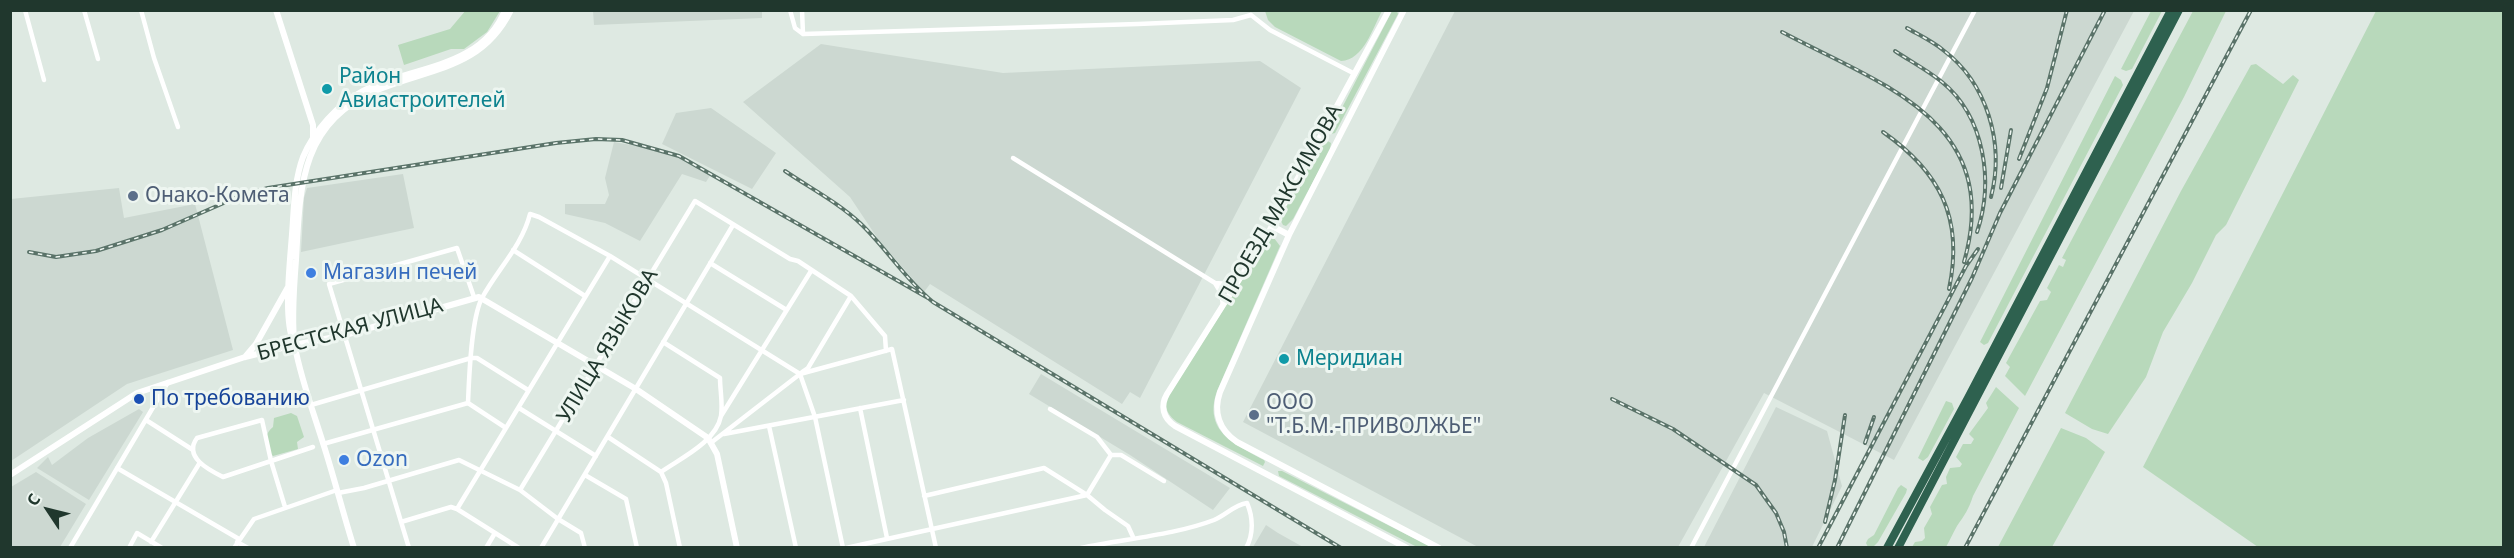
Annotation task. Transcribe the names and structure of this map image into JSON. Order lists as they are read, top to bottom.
{
  "streets": {
    "main road": ["ПРОЕЗД МАКСИМОВА", "БРЕСТСКАЯ УЛИЦА"],
    "street": ["УЛИЦА ЯЗЫКОВА"]
  },
  "crossings": [
    ["БРЕСТСКАЯ УЛИЦА", "УЛИЦА ЯЗЫКОВА"]
  ],
  "places": [
    "Район Авиастроителей",
    "Онако-Комета",
    "Магазин печей",
    "Меридиан",
    "По требованию",
    "ООО \"Т.Б.М.-ПРИВОЛЖЬЕ\"",
    "Ozon"
  ],
  "north": "top left"
}
